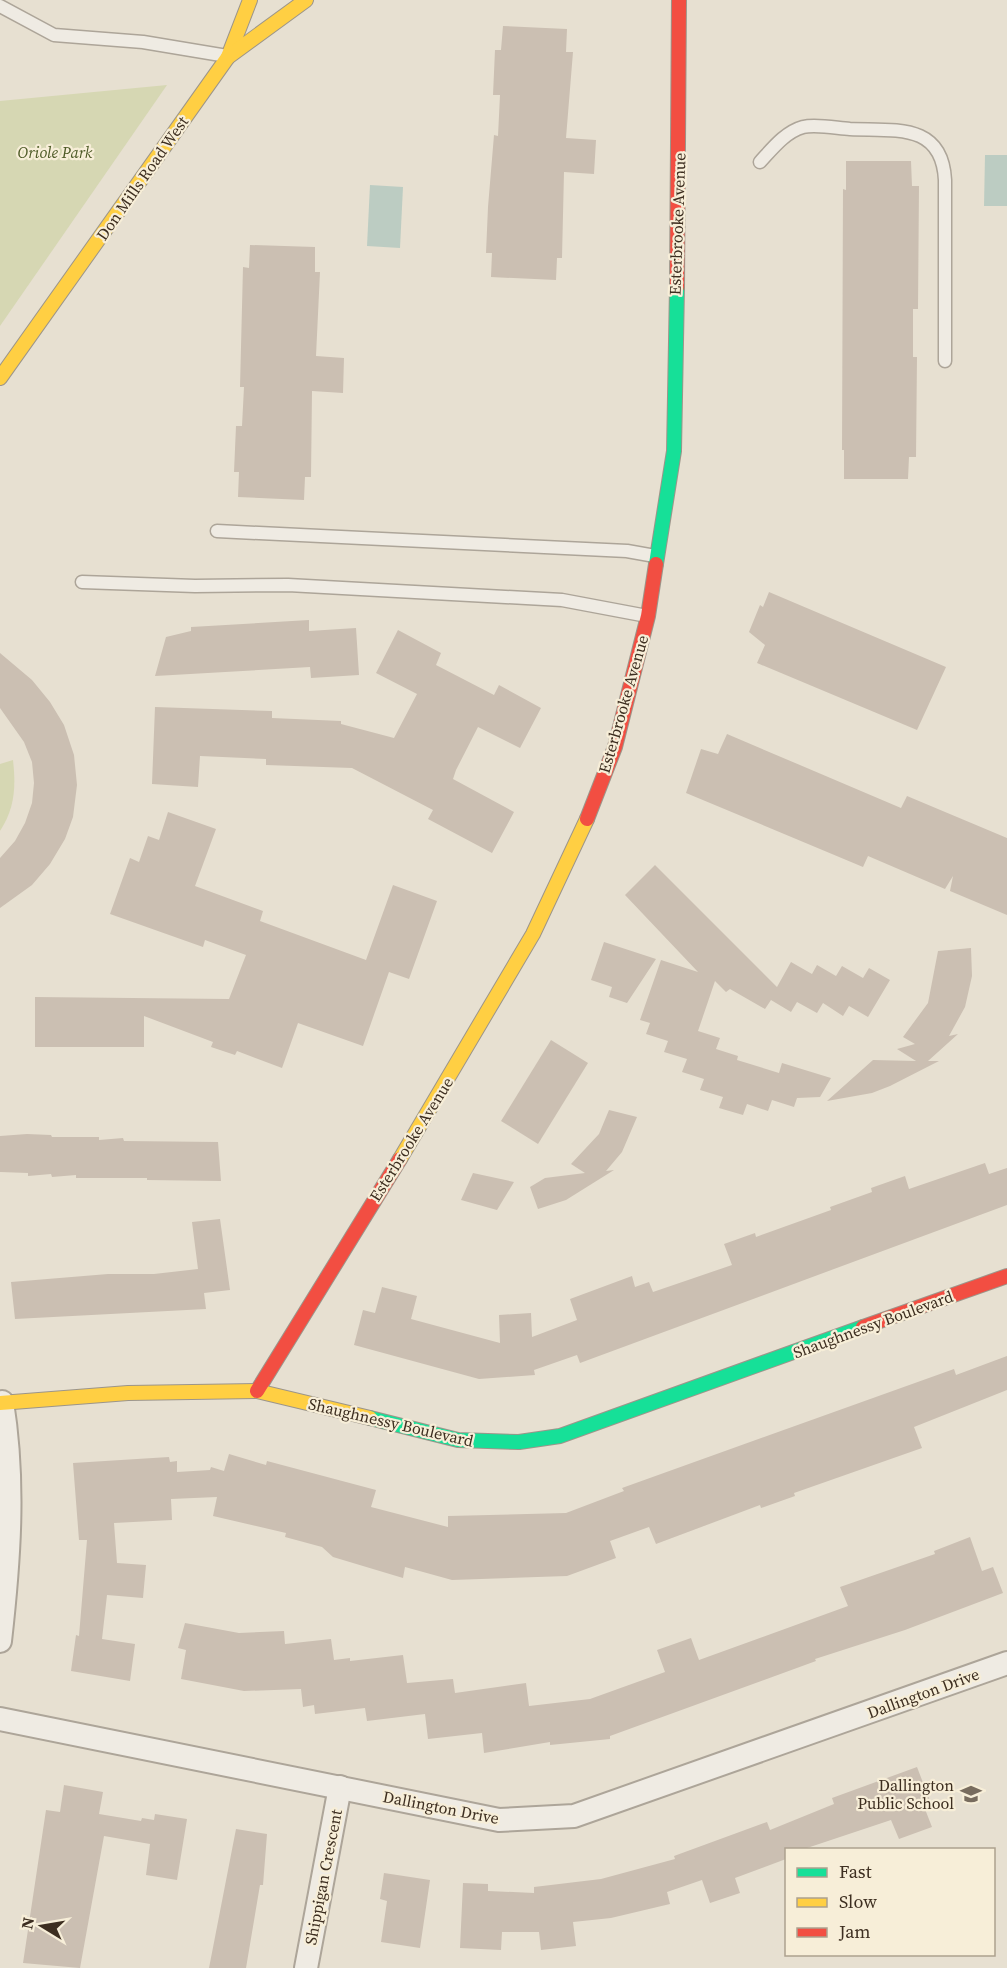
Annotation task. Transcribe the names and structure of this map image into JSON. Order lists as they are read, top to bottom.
{
  "streets": {
    "street": [
      "Don Mills Road West",
      "Esterbrooke Avenue",
      "Shaughnessy Boulevard",
      "Dallington Drive",
      "Shippigan Crescent"
    ]
  },
  "crossings": [
    ["Esterbrooke Avenue", "Shaughnessy Boulevard"],
    ["Dallington Drive", "Shippigan Crescent"]
  ],
  "parks": ["Oriole Park"],
  "places": {
    "school or university": ["Dallington Public School"]
  },
  "legend": ["Fast", "Slow", "Jam"],
  "north": "left"
}
